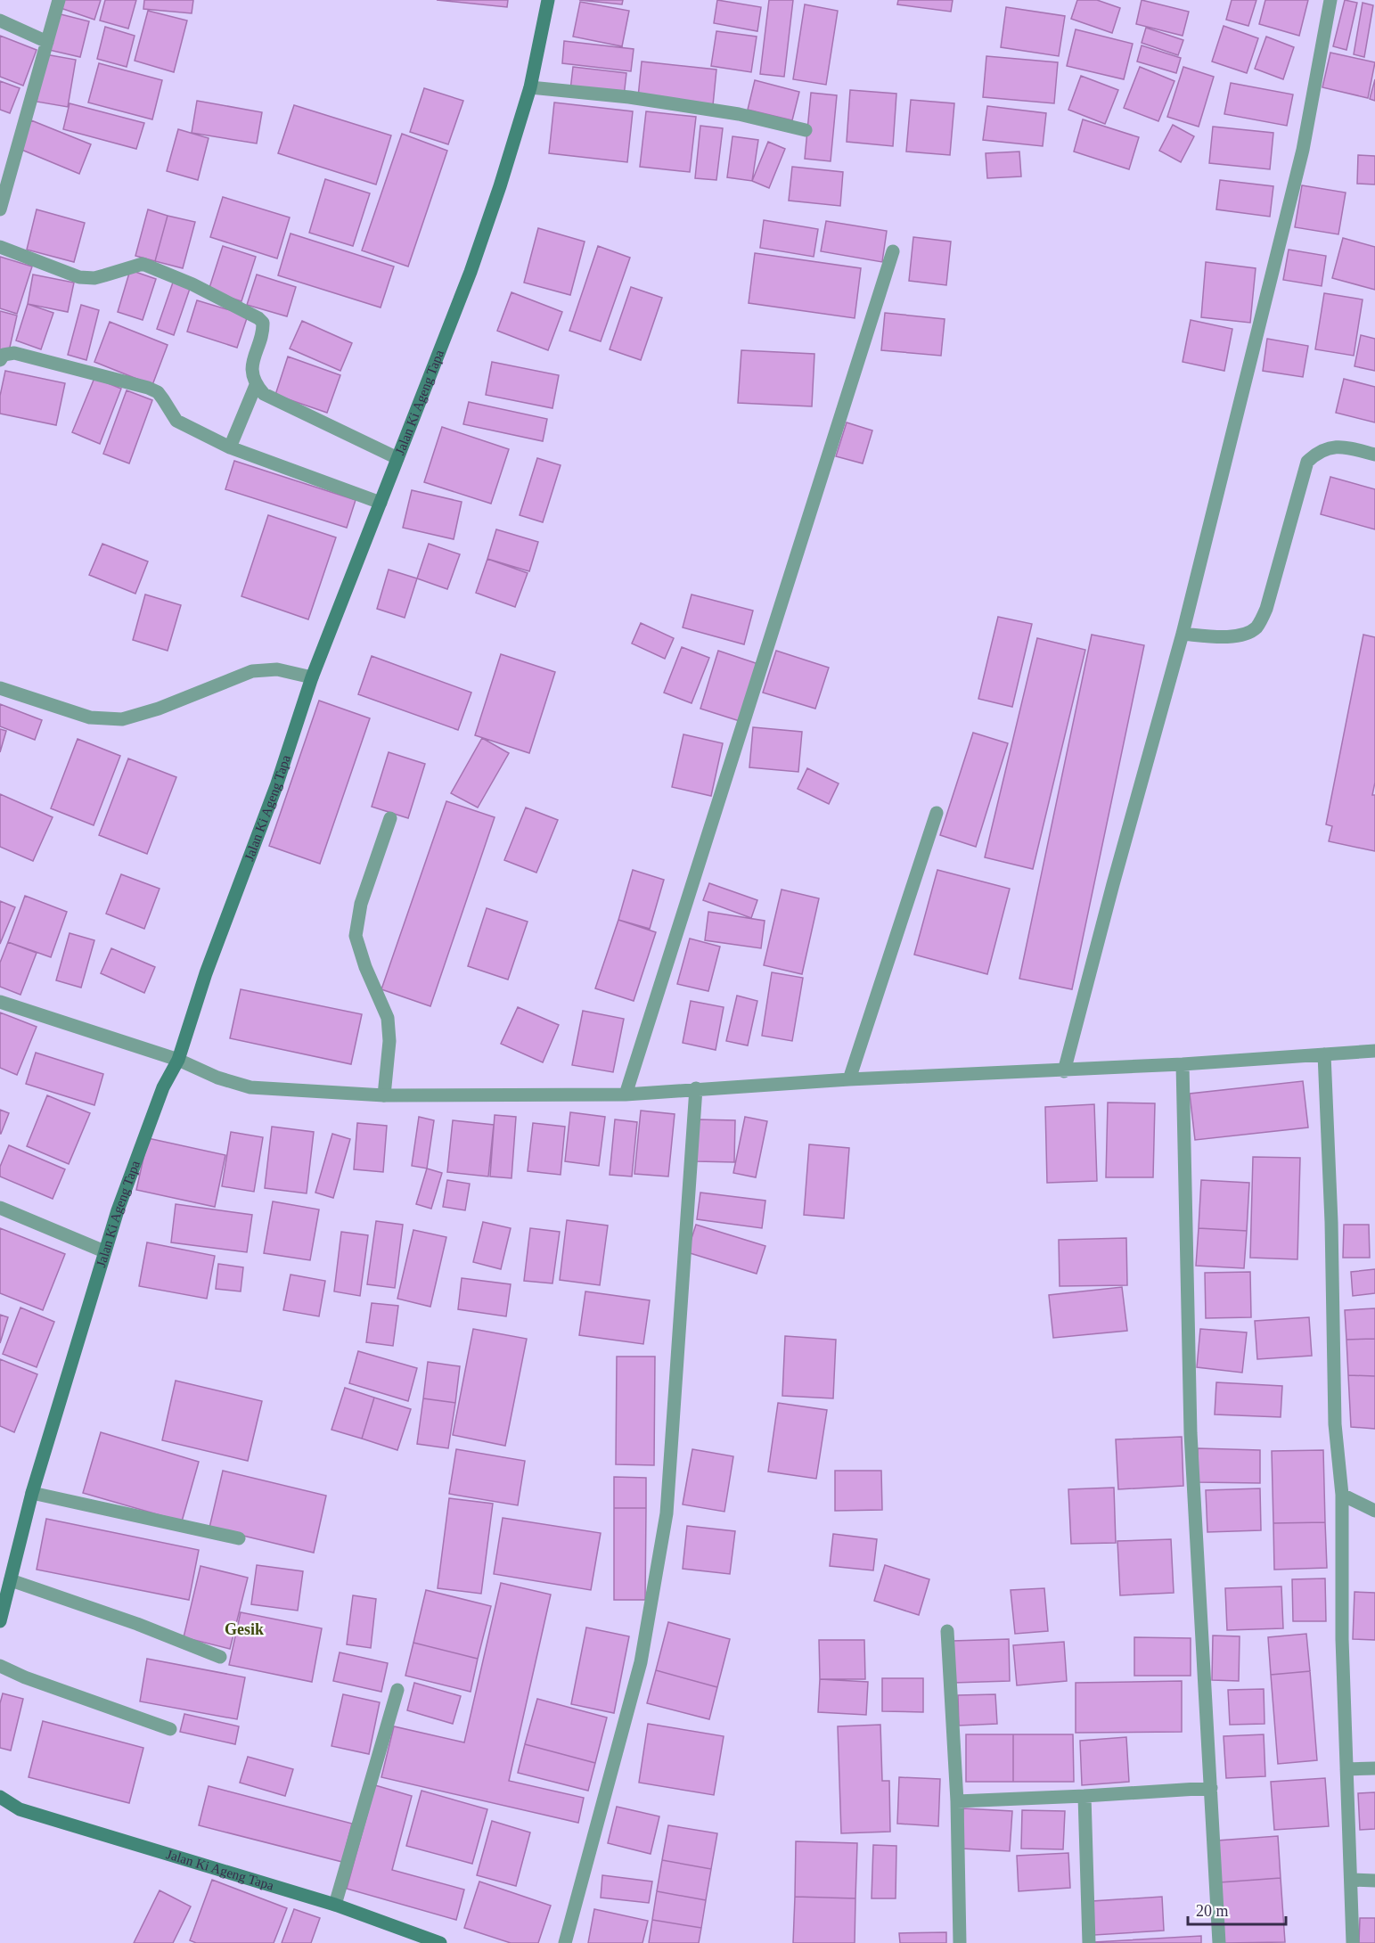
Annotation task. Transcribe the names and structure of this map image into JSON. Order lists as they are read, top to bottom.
{
  "streets": {
    "street": ["Jalan Ki Ageng Tapa"]
  },
  "districts": ["Gesik"],
  "scale_bar": "20 m"
}
